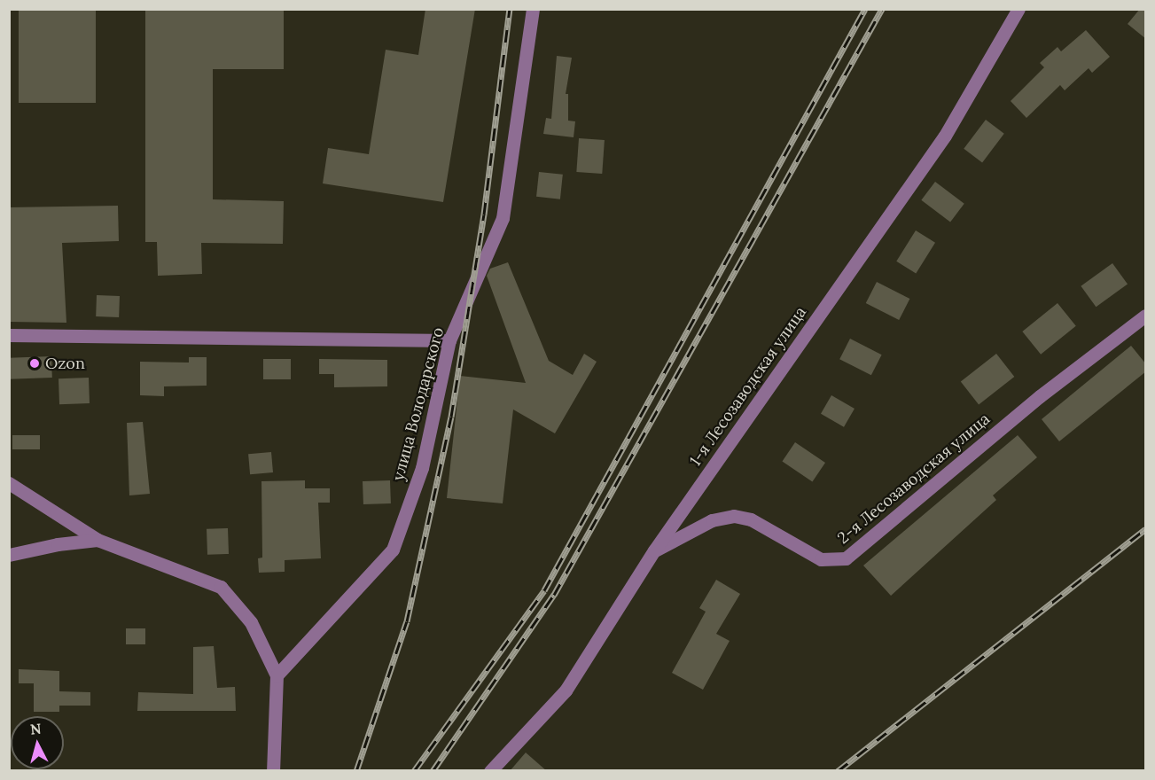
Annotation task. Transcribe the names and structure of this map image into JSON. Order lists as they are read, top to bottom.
{
  "streets": {
    "street": ["1-я Лесозаводская улица", "улица Володарского", "2-я Лесозаводская улица"]
  },
  "crossings": [
    ["1-я Лесозаводская улица", "2-я Лесозаводская улица"]
  ],
  "places": ["Ozon"],
  "north": "top"
}
